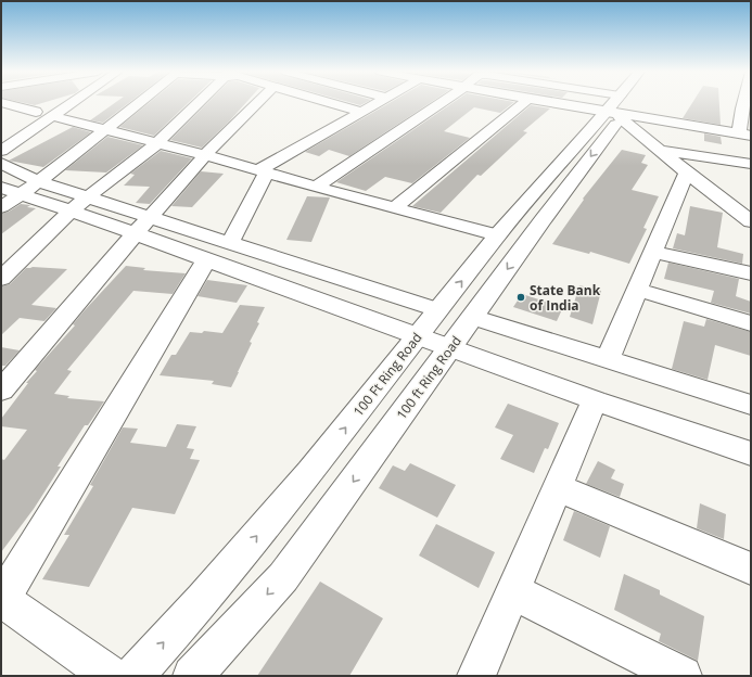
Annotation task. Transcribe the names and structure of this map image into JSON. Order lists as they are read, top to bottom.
{
  "streets": {
    "street": ["100 Ft Ring Road", "100 ft Ring Road"]
  },
  "crossings": [
    ["100 Ft Ring Road", "100 ft Ring Road"]
  ],
  "places": ["State Bank of India"]
}
